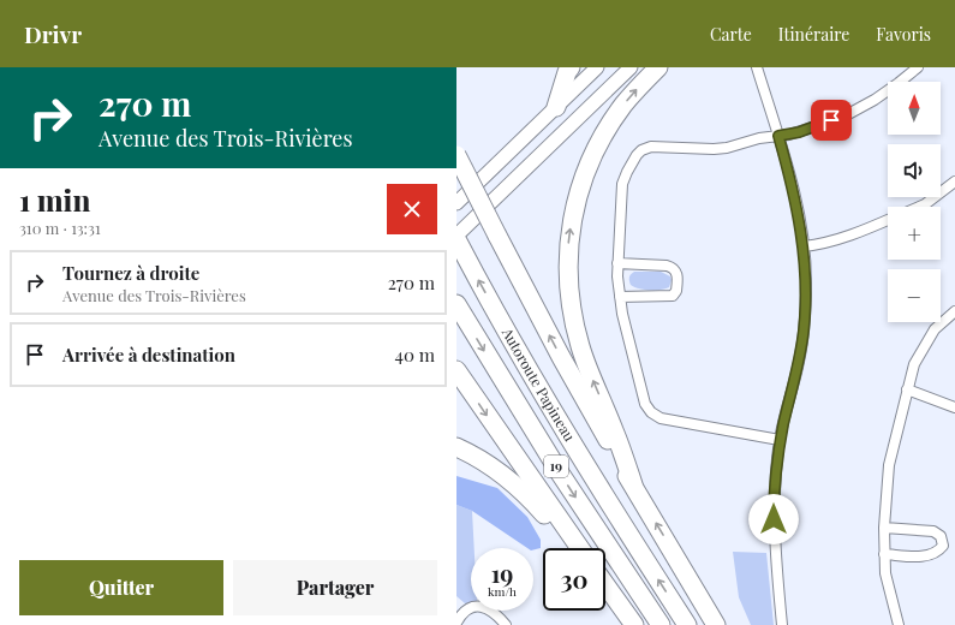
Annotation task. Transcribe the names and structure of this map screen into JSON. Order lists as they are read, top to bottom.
{
  "streets": {
    "highway": ["Autoroute Papineau", "19"]
  },
  "north": "top",
  "page": {
    "header": "Drivr",
    "nav": ["Carte", "Itinéraire", "Favoris"],
    "turn": ["270 m", "Avenue des Trois-Rivières"],
    "map_buttons": ["+", "−"],
    "heading": ["1 min", "310 m · 13:31"],
    "list": [
      {
        "name": "Tournez à droite",
        "note": "Avenue des Trois-Rivières",
        "value": "270 m"
      },
      {
        "name": "Arrivée à destination",
        "value": "40 m"
      }
    ],
    "speed": "19 km/h",
    "limit": "30",
    "buttons": ["Quitter", "Partager"]
  }
}
